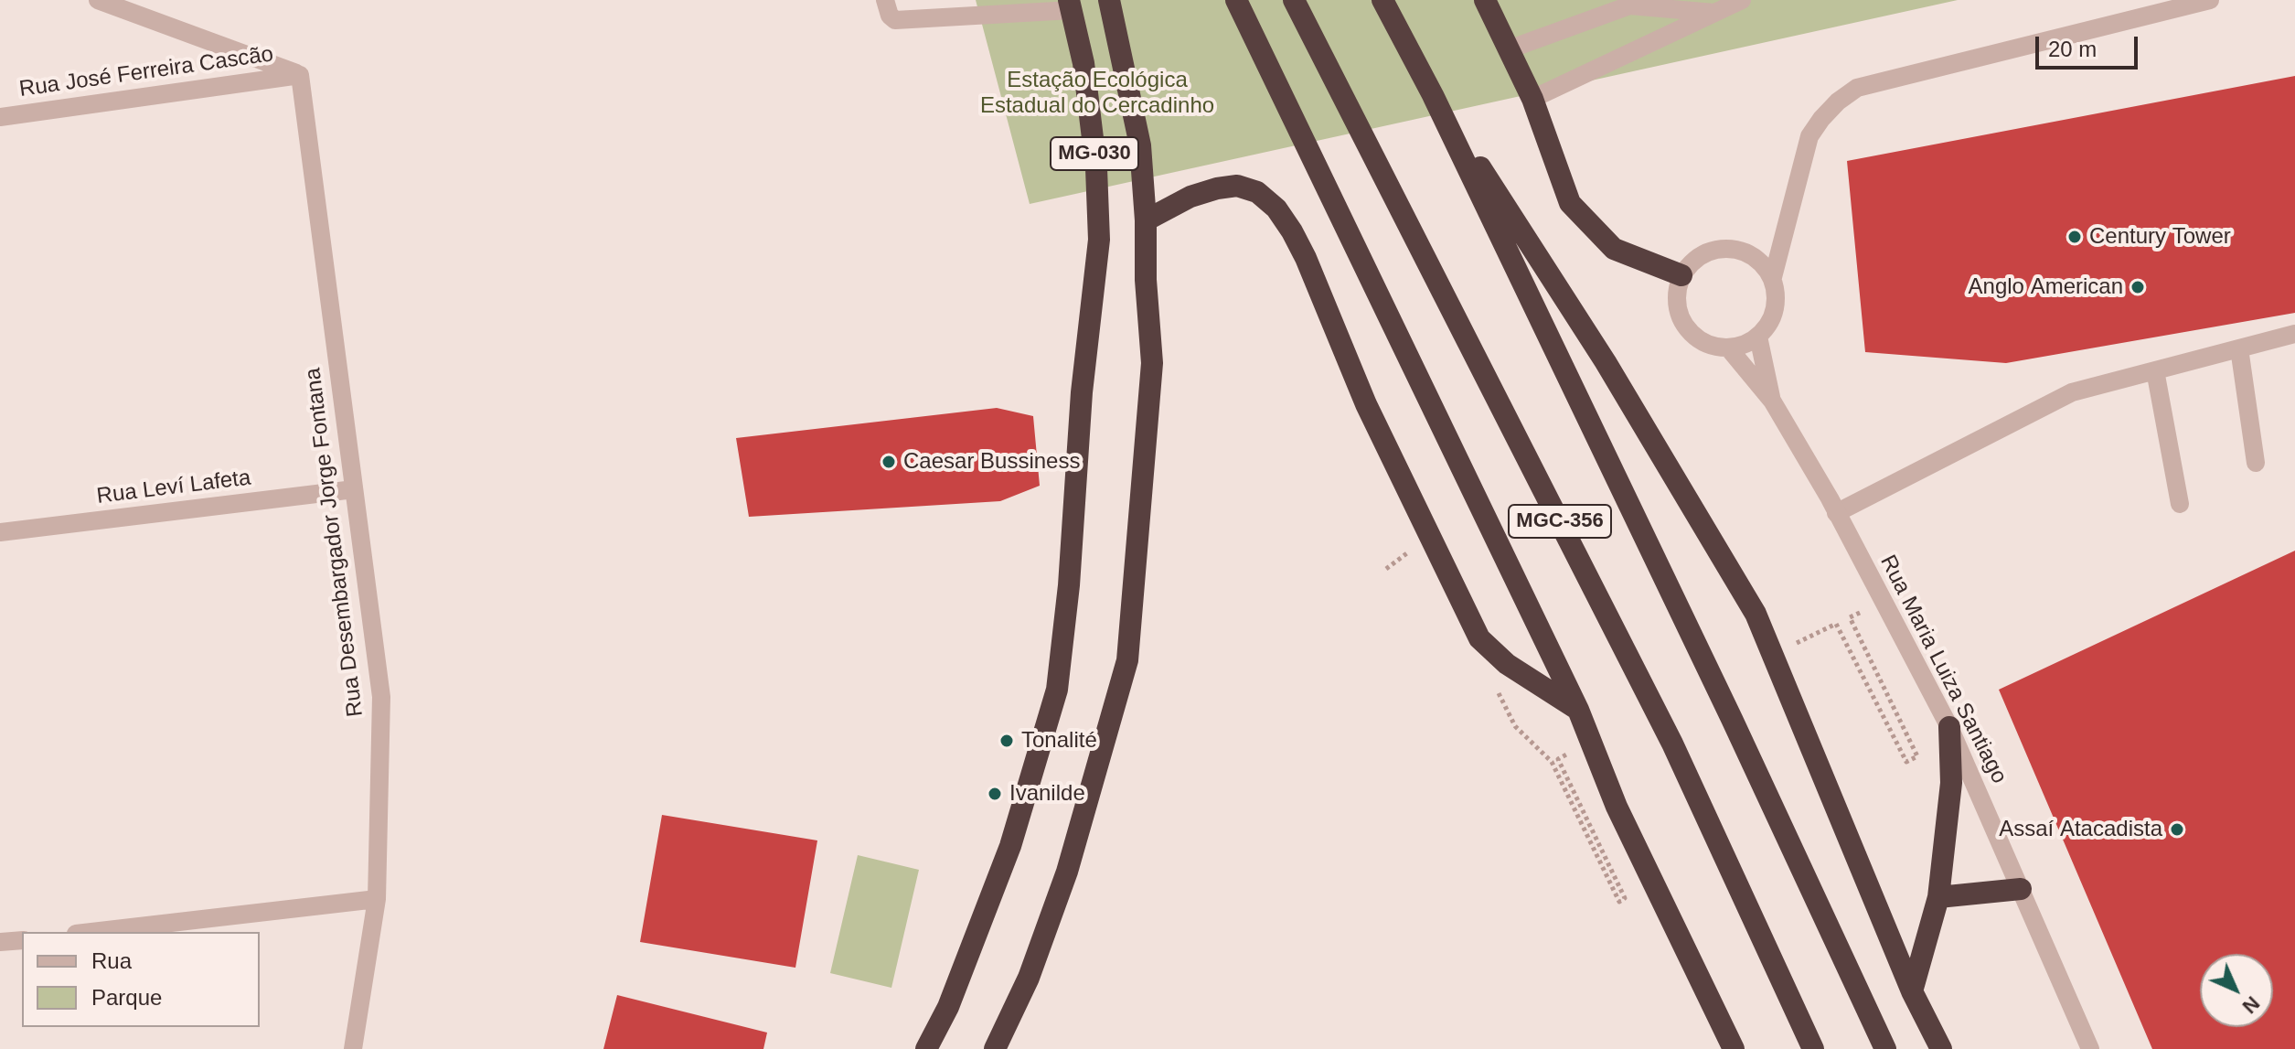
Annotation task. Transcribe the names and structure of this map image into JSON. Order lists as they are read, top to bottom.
{
  "streets": {
    "highway": ["MG-030", "MGC-356"],
    "street": [
      "Rua José Ferreira Cascão",
      "Rua Leví Lafeta",
      "Rua Desembargador Jorge Fontana",
      "Rua Maria Luiza Santiago"
    ]
  },
  "crossings": [
    ["Rua José Ferreira Cascão", "Rua Desembargador Jorge Fontana"],
    ["Rua Leví Lafeta", "Rua Desembargador Jorge Fontana"]
  ],
  "parks": ["Estação Ecológica Estadual do Cercadinho"],
  "places": [
    "Century Tower",
    "Anglo American",
    "Caesar Bussiness",
    "Tonalité",
    "Ivanilde",
    "Assaí Atacadista"
  ],
  "legend": ["Rua", "Parque"],
  "scale_bar": "20 m",
  "north": "bottom right"
}
